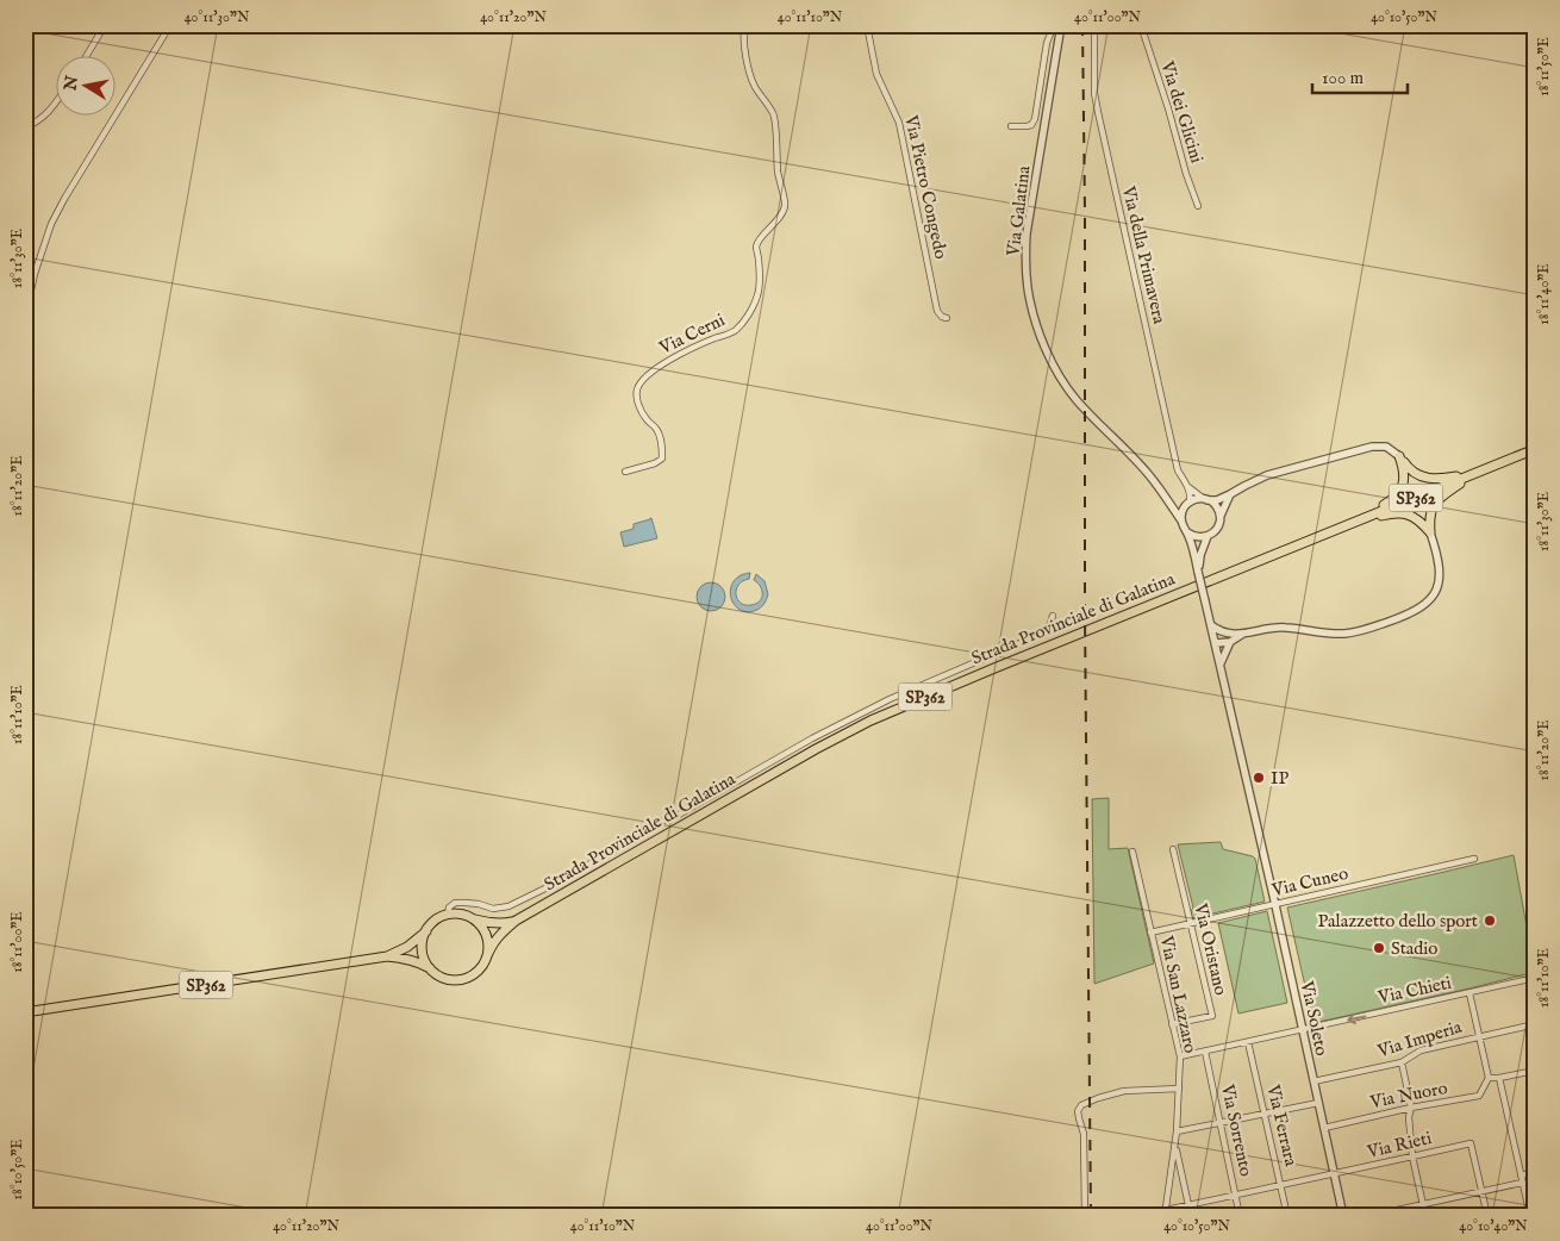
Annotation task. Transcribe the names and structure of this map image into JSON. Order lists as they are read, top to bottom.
{
  "streets": {
    "main road": ["SP362", "Strada Provinciale di Galatina"],
    "street": [
      "Via dei Glicini",
      "Via Pietro Congedo",
      "Via Galatina",
      "Via della Primavera",
      "Via Cerni",
      "Via Cuneo",
      "Via Oristano",
      "Via Chieti",
      "Via San Lazzaro",
      "Via Soleto",
      "Via Imperia",
      "Via Nuoro",
      "Via Ferrara",
      "Via Sorrento",
      "Via Rieti"
    ]
  },
  "crossings": [
    ["Via Galatina", "Via della Primavera"],
    ["Via Cuneo", "Via Oristano"],
    ["Via Cuneo", "Via San Lazzaro"],
    ["Via Cuneo", "Via Soleto"],
    ["Via Oristano", "Via San Lazzaro"],
    ["Via Chieti", "Via San Lazzaro"],
    ["Via Chieti", "Via Soleto"],
    ["Via Chieti", "Via Ferrara"],
    ["Via Chieti", "Via Sorrento"],
    ["Via San Lazzaro", "Via Rieti"],
    ["Via Soleto", "Via Imperia"],
    ["Via Soleto", "Via Nuoro"],
    ["Via Soleto", "Via Rieti"],
    ["Via Ferrara", "Via Rieti"],
    ["Via Sorrento", "Via Rieti"]
  ],
  "one_way": ["Via Chieti"],
  "places": ["IP", "Palazzetto dello sport", "Stadio"],
  "scale_bar": "100 m",
  "north": "left",
  "coordinates": [
    "40°11'30\"N",
    "40°11'20\"N",
    "40°11'10\"N",
    "40°11'00\"N",
    "40°10'50\"N",
    "18°11'50\"E",
    "18°11'30\"E",
    "18°11'40\"E",
    "18°11'20\"E",
    "18°11'10\"E",
    "18°11'00\"E",
    "18°10'50\"E",
    "40°10'40\"N"
  ]
}
